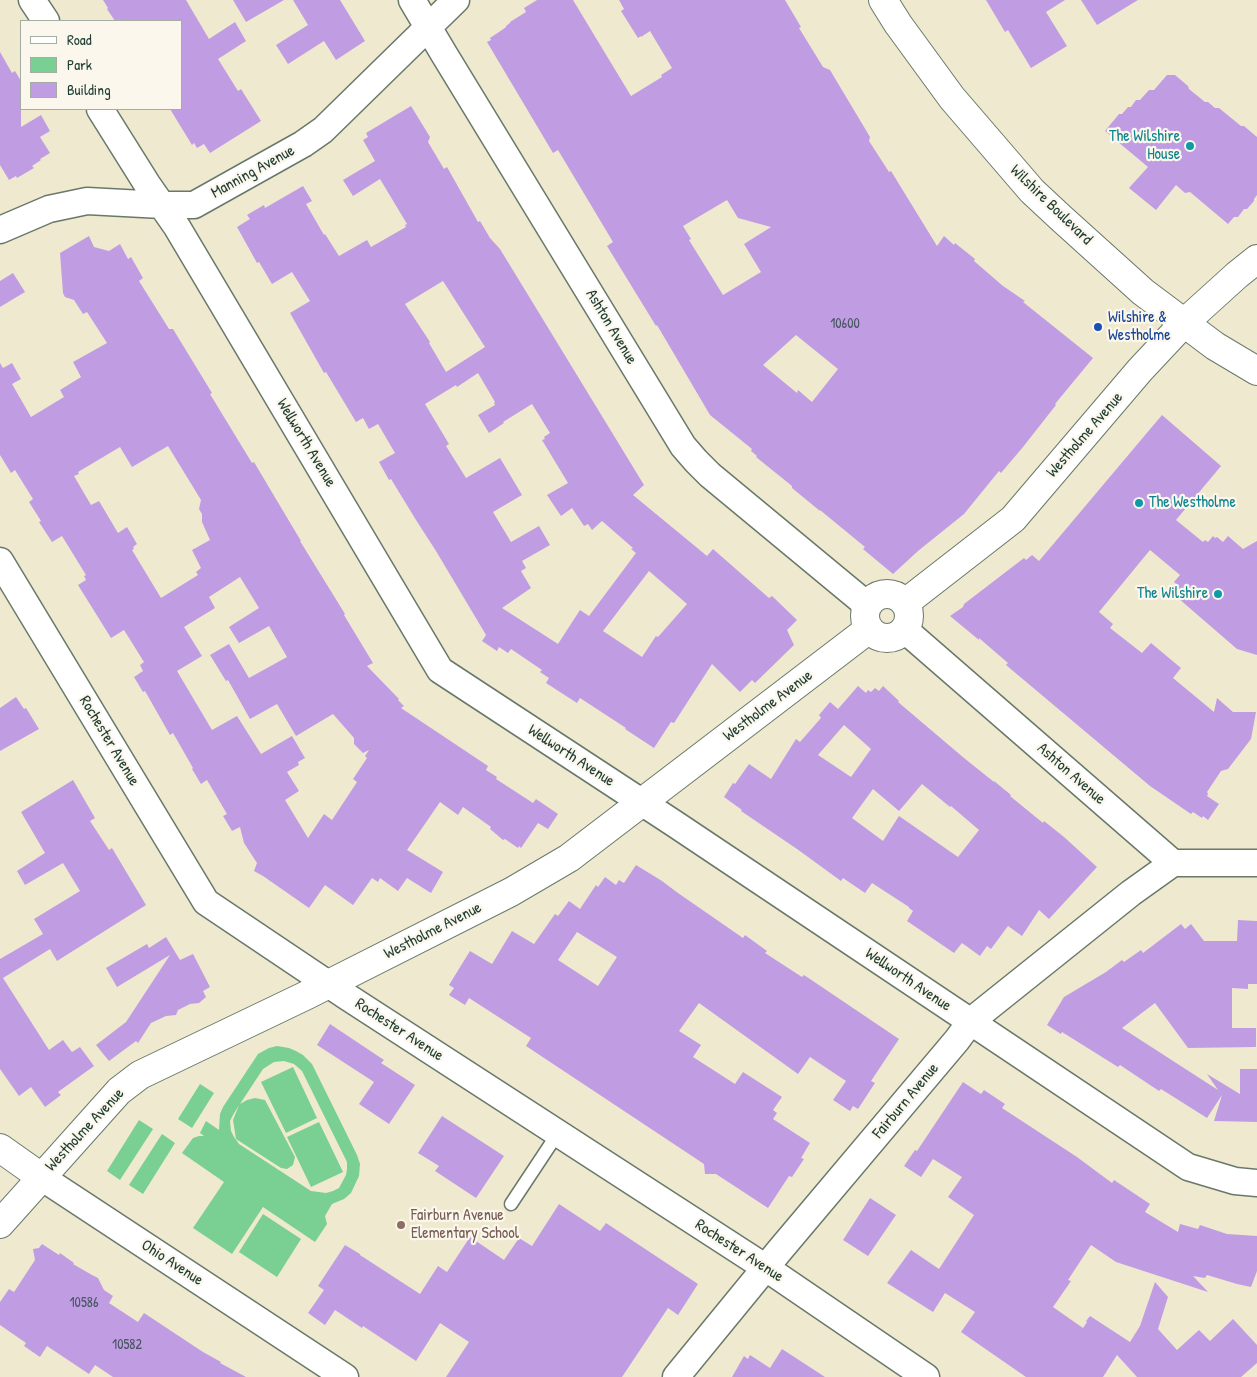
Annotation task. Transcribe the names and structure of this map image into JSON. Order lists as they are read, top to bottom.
{
  "streets": {
    "street": [
      "Manning Avenue",
      "Wilshire Boulevard",
      "Ashton Avenue",
      "Westholme Avenue",
      "Wellworth Avenue",
      "Rochester Avenue",
      "Fairburn Avenue",
      "Ohio Avenue"
    ]
  },
  "crossings": [
    ["Manning Avenue", "Ashton Avenue"],
    ["Manning Avenue", "Wellworth Avenue"],
    ["Wilshire Boulevard", "Westholme Avenue"],
    ["Ashton Avenue", "Westholme Avenue"],
    ["Ashton Avenue", "Fairburn Avenue"],
    ["Westholme Avenue", "Wellworth Avenue"],
    ["Westholme Avenue", "Rochester Avenue"],
    ["Westholme Avenue", "Ohio Avenue"],
    ["Wellworth Avenue", "Fairburn Avenue"],
    ["Rochester Avenue", "Fairburn Avenue"]
  ],
  "places": [
    "The Wilshire House",
    "Wilshire & Westholme",
    "The Westholme",
    "The Wilshire",
    "Fairburn Avenue Elementary School"
  ],
  "house_numbers": ["10600", "10586", "10582"],
  "legend": ["Road", "Park", "Building"]
}
